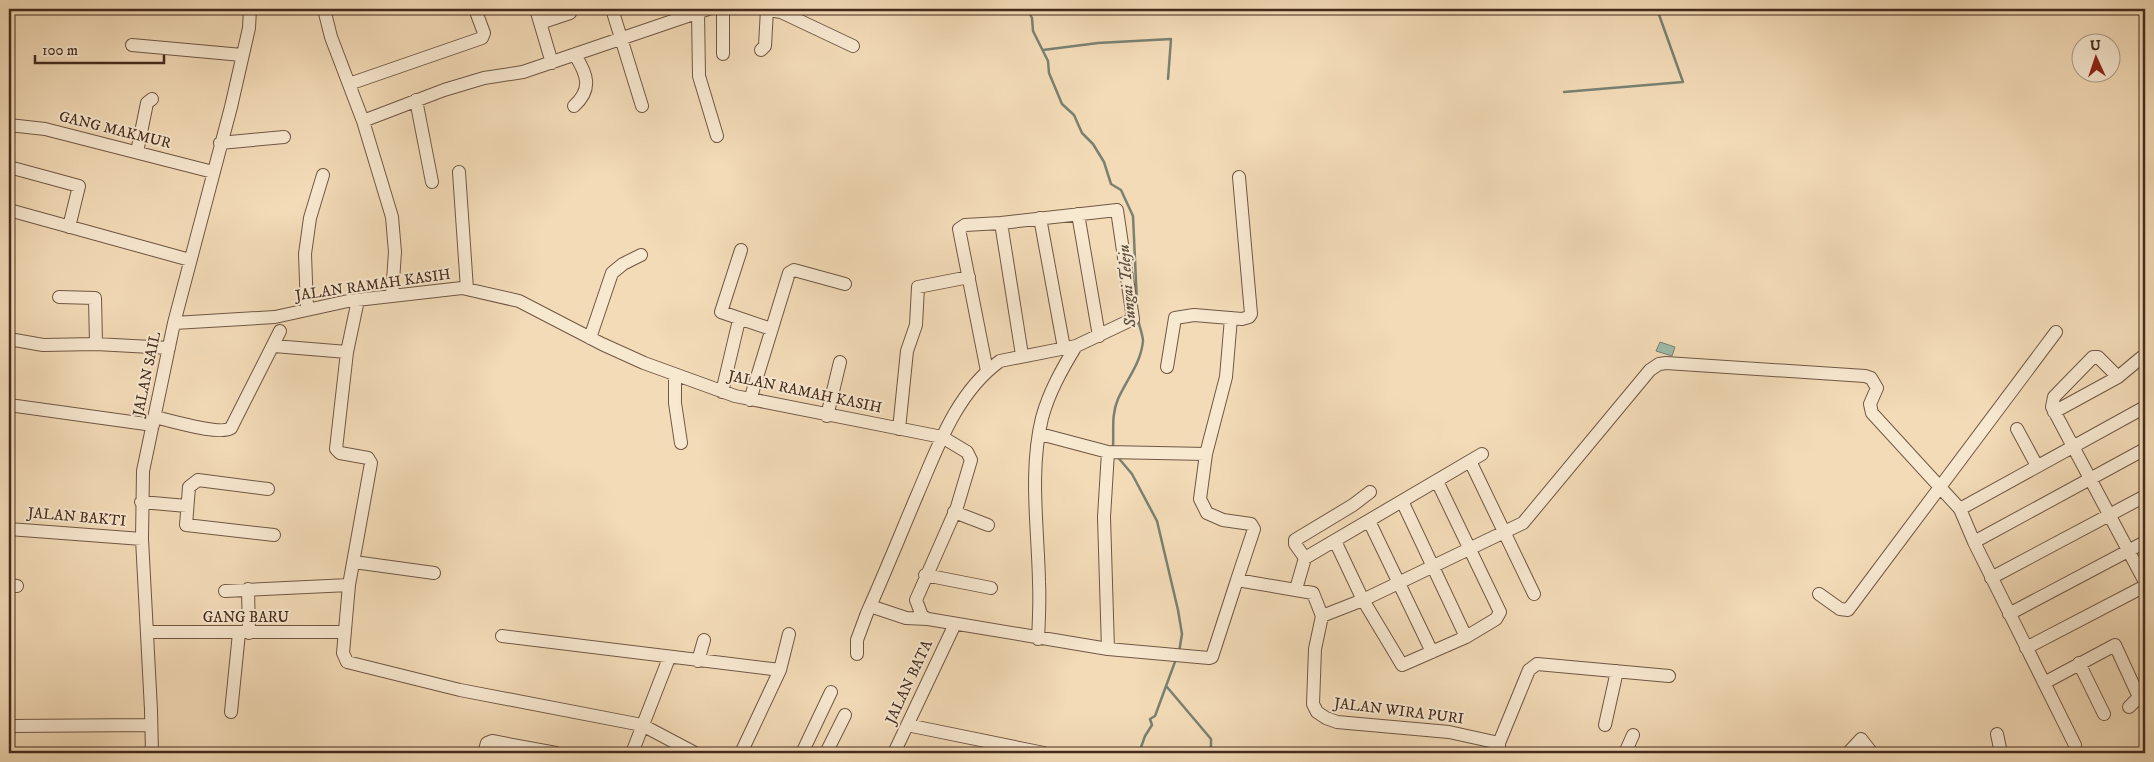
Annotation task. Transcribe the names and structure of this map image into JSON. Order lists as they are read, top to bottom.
{
  "streets": {
    "street": [
      "GANG MAKMUR",
      "JALAN RAMAH KASIH",
      "JALAN SAIL",
      "JALAN BAKTI",
      "GANG BARU",
      "JALAN BATA",
      "JALAN WIRA PURI"
    ]
  },
  "crossings": [
    ["GANG MAKMUR", "JALAN SAIL"],
    ["JALAN RAMAH KASIH", "JALAN SAIL"],
    ["JALAN SAIL", "JALAN BAKTI"],
    ["JALAN SAIL", "GANG BARU"]
  ],
  "water": ["Sungai Teleju"],
  "scale_bar": "100 m",
  "north": "top"
}
